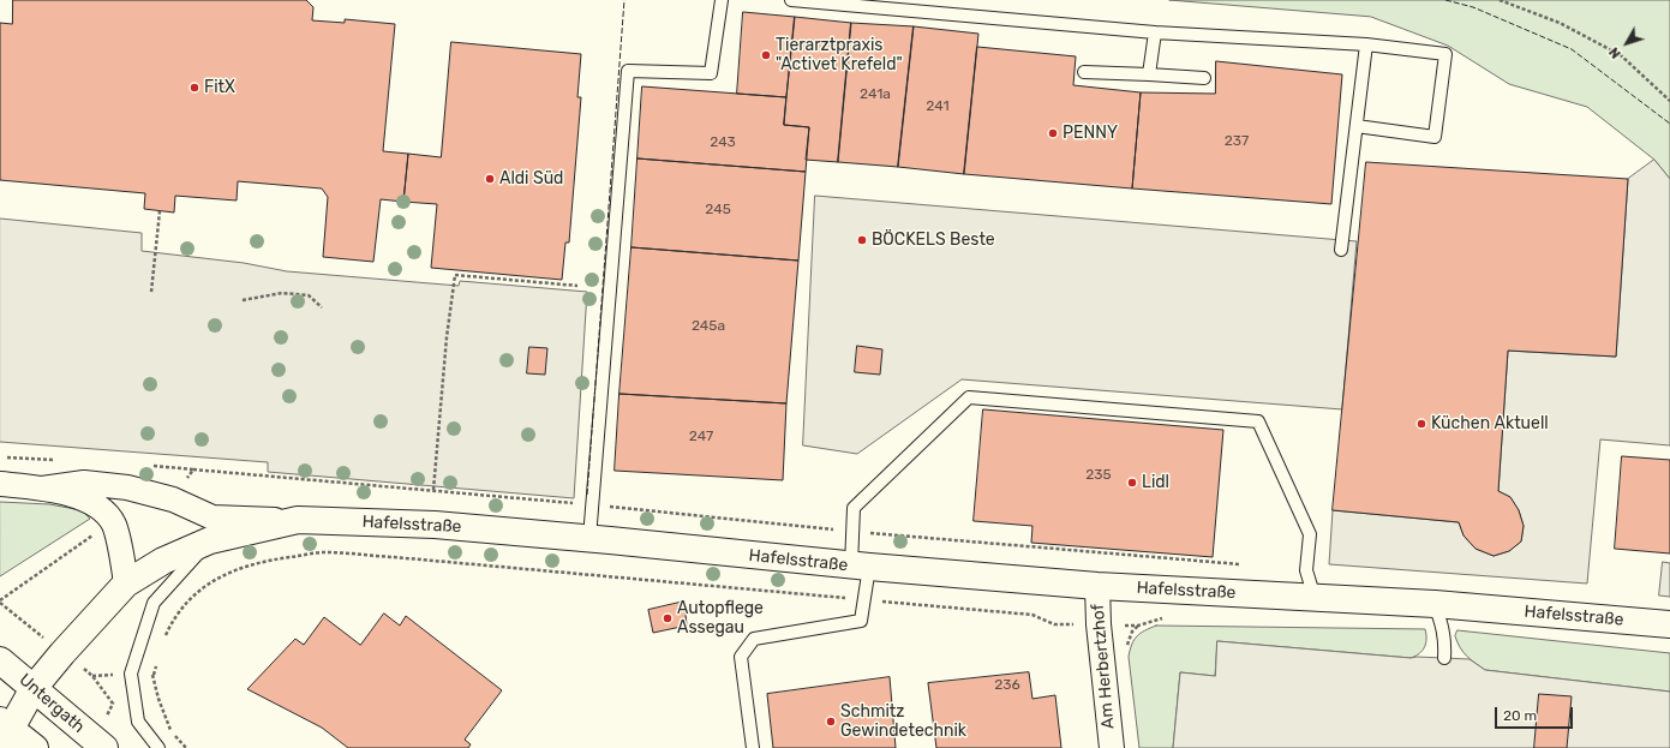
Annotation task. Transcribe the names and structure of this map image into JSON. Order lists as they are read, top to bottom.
{
  "streets": {
    "main road": ["Hafelsstraße", "Untergath"],
    "street": ["Am Herbertzhof"]
  },
  "crossings": [
    ["Hafelsstraße", "Am Herbertzhof"],
    ["Hafelsstraße", "Untergath"]
  ],
  "places": [
    "Tierarztpraxis \"Activet Krefeld\"",
    "FitX",
    "PENNY",
    "Aldi Süd",
    "BÖCKELS Beste",
    "Küchen Aktuell",
    "Lidl",
    "Autopflege Assegau",
    "Schmitz Gewindetechnik"
  ],
  "house_numbers": [
    "241a",
    "241",
    "237",
    "243",
    "245",
    "245a",
    "247",
    "235",
    "236"
  ],
  "scale_bar": "20 m",
  "north": "bottom left"
}
